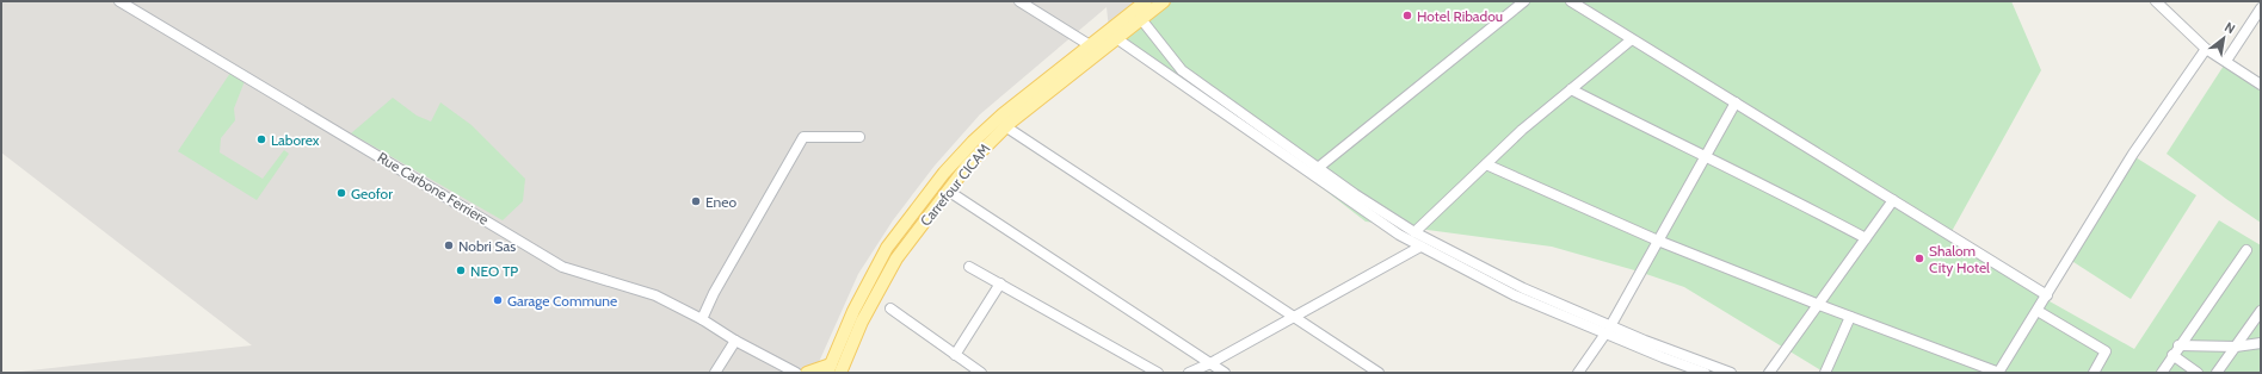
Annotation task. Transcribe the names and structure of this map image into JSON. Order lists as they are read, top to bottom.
{
  "streets": {
    "main road": ["Carrefour CICAM"],
    "street": ["Rue Carbone Ferriere"]
  },
  "places": [
    "Hotel Ribadou",
    "Laborex",
    "Geofor",
    "Eneo",
    "Nobri Sas",
    "Shalom City Hotel",
    "NEO TP",
    "Garage Commune"
  ],
  "north": "top right"
}
